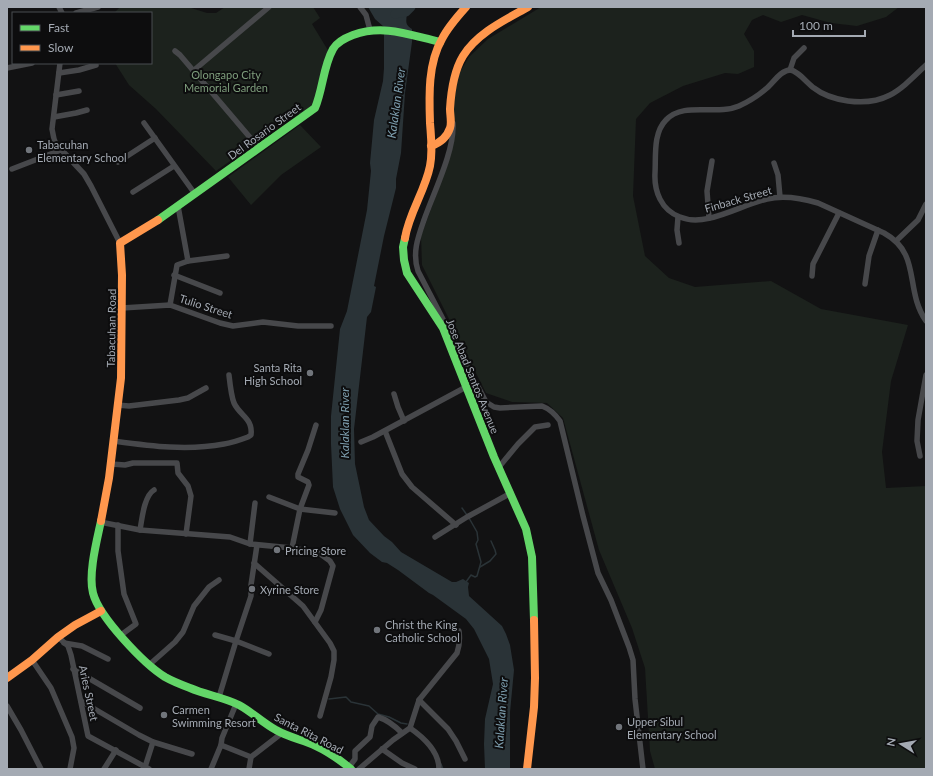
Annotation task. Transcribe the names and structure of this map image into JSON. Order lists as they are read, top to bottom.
{
  "streets": {
    "main road": [
      "Del Rosario Street",
      "Tabacuhan Road",
      "Jose Abad Santos Avenue",
      "Santa Rita Road"
    ],
    "street": ["Finback Street", "Tulio Street", "Aries Street"]
  },
  "crossings": [
    ["Del Rosario Street", "Tabacuhan Road"],
    ["Del Rosario Street", "Jose Abad Santos Avenue"],
    ["Tulio Street", "Tabacuhan Road"],
    ["Tabacuhan Road", "Santa Rita Road"]
  ],
  "water": ["Kalaklan River"],
  "parks": ["Olongapo City Memorial Garden"],
  "places": [
    "Tabacuhan Elementary School",
    "Santa Rita High School",
    "Pricing Store",
    "Xyrine Store",
    "Christ the King Catholic School",
    "Carmen Swimming Resort",
    "Upper Sibul Elementary School"
  ],
  "legend": ["Fast", "Slow"],
  "scale_bar": "100 m",
  "north": "left"
}
